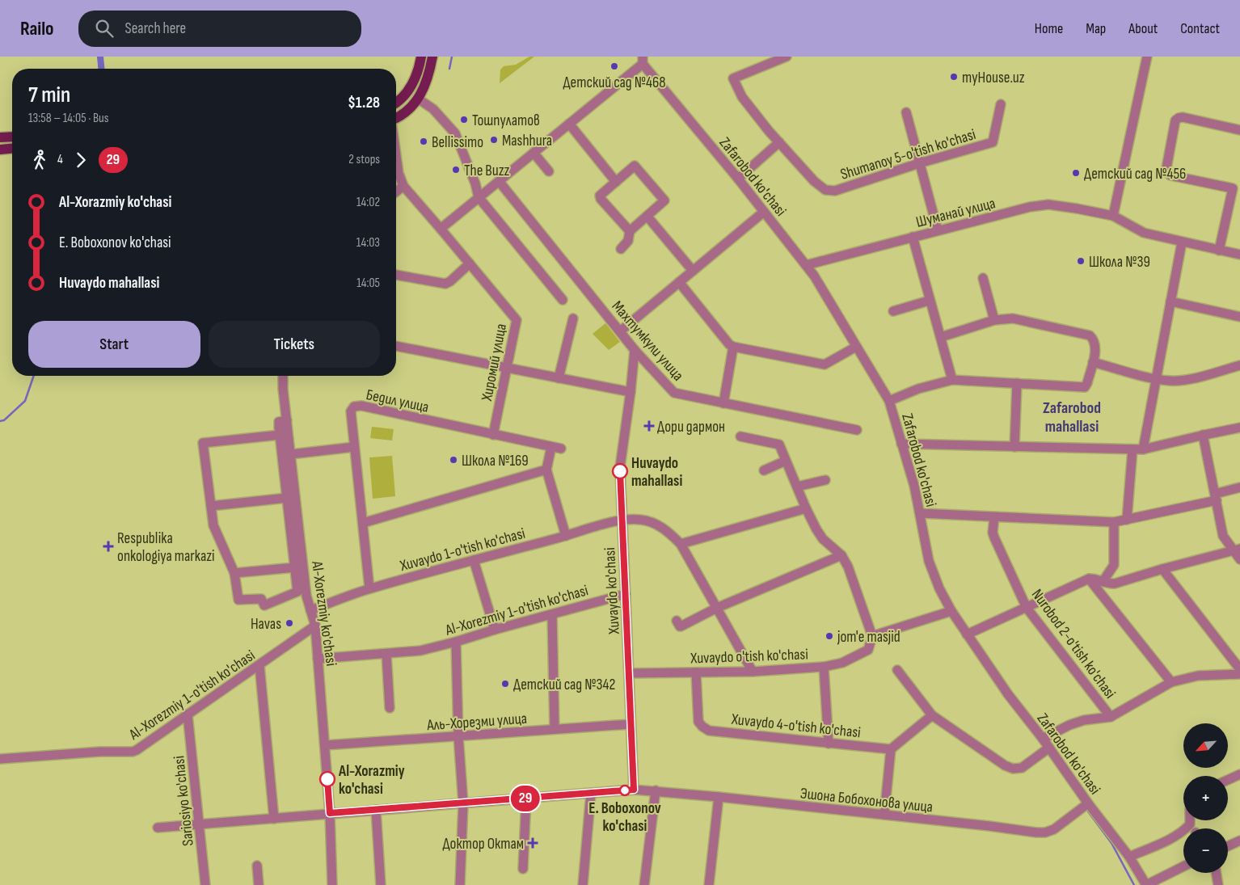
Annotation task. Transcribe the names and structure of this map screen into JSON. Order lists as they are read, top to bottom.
{
  "streets": {
    "street": [
      "Shumanoy 5-o'tish ko'chasi",
      "Zafarobod ko'chasi",
      "Шуманай улица",
      "Махтумкули улица",
      "Хиромий улица",
      "Бедил улица",
      "Xuvaydo 1-o'tish ko'chasi",
      "Xuvaydo ko'chasi",
      "Al-Xorezmiy 1-o'tish ko'chasi",
      "Al-Xorezmiy ko'chasi",
      "Nurobod 2-o'tish ko'chasi",
      "Xuvaydo o'tish ko'chasi",
      "Аль-Хорезми улица",
      "Xuvaydo 4-o'tish ko'chasi",
      "Эшона Бобохонова улица",
      "Sariosiyo ko'chasi"
    ]
  },
  "crossings": [
    ["Zafarobod ko'chasi", "Шуманай улица"],
    ["Zafarobod ko'chasi", "Эшона Бобохонова улица"],
    ["Махтумкули улица", "Xuvaydo ko'chasi"],
    ["Хиромий улица", "Бедил улица"],
    ["Бедил улица", "Xuvaydo 1-o'tish ko'chasi"],
    ["Xuvaydo 1-o'tish ko'chasi", "Xuvaydo ko'chasi"],
    ["Xuvaydo 1-o'tish ko'chasi", "Al-Xorezmiy ko'chasi"],
    ["Xuvaydo 1-o'tish ko'chasi", "Xuvaydo o'tish ko'chasi"],
    ["Xuvaydo ko'chasi", "Al-Xorezmiy 1-o'tish ko'chasi"],
    ["Xuvaydo ko'chasi", "Xuvaydo o'tish ko'chasi"],
    ["Xuvaydo ko'chasi", "Аль-Хорезми улица"],
    ["Xuvaydo ko'chasi", "Эшона Бобохонова улица"],
    ["Al-Xorezmiy 1-o'tish ko'chasi", "Al-Xorezmiy ko'chasi"],
    ["Al-Xorezmiy 1-o'tish ko'chasi", "Sariosiyo ko'chasi"],
    ["Al-Xorezmiy ko'chasi", "Аль-Хорезми улица"],
    ["Al-Xorezmiy ko'chasi", "Эшона Бобохонова улица"],
    ["Xuvaydo o'tish ko'chasi", "Xuvaydo 4-o'tish ko'chasi"],
    ["Эшона Бобохонова улица", "Sariosiyo ko'chasi"]
  ],
  "districts": ["Zafarobod mahallasi"],
  "places": {
    "other": [
      "Детский сад №468",
      "myHouse.uz",
      "Тошпулатов",
      "Mashhura",
      "Bellissimo",
      "The Buzz",
      "Детский сад №456",
      "Школа №39",
      "Школа №169",
      "Huvaydo mahallasi",
      "Havas",
      "jom'e masjid",
      "Детский сад №342",
      "Al-Xorazmiy ko'chasi",
      "E. Boboxonov ko'chasi"
    ],
    "health": ["Дори дармон", "Respublika onkologiya markazi", "Доктор Октам"]
  },
  "lines": ["bus line 29"],
  "north": "bottom left",
  "page": {
    "header": "Railo",
    "search": "Search here",
    "nav": [
      "Home",
      "Map",
      "About",
      "Contact"
    ],
    "on_map": "29",
    "heading": ["7 min", "13:58 – 14:05 · Bus", "$1.28"],
    "legs": ["4", "29", "2 stops"],
    "list": [
      {
        "name": "Al-Xorazmiy ko'chasi",
        "value": "14:02"
      },
      {
        "name": "E. Boboxonov ko'chasi",
        "value": "14:03"
      },
      {
        "name": "Huvaydo mahallasi",
        "value": "14:05"
      }
    ],
    "buttons": ["Start", "Tickets"],
    "map_buttons": ["+", "−"]
  }
}
